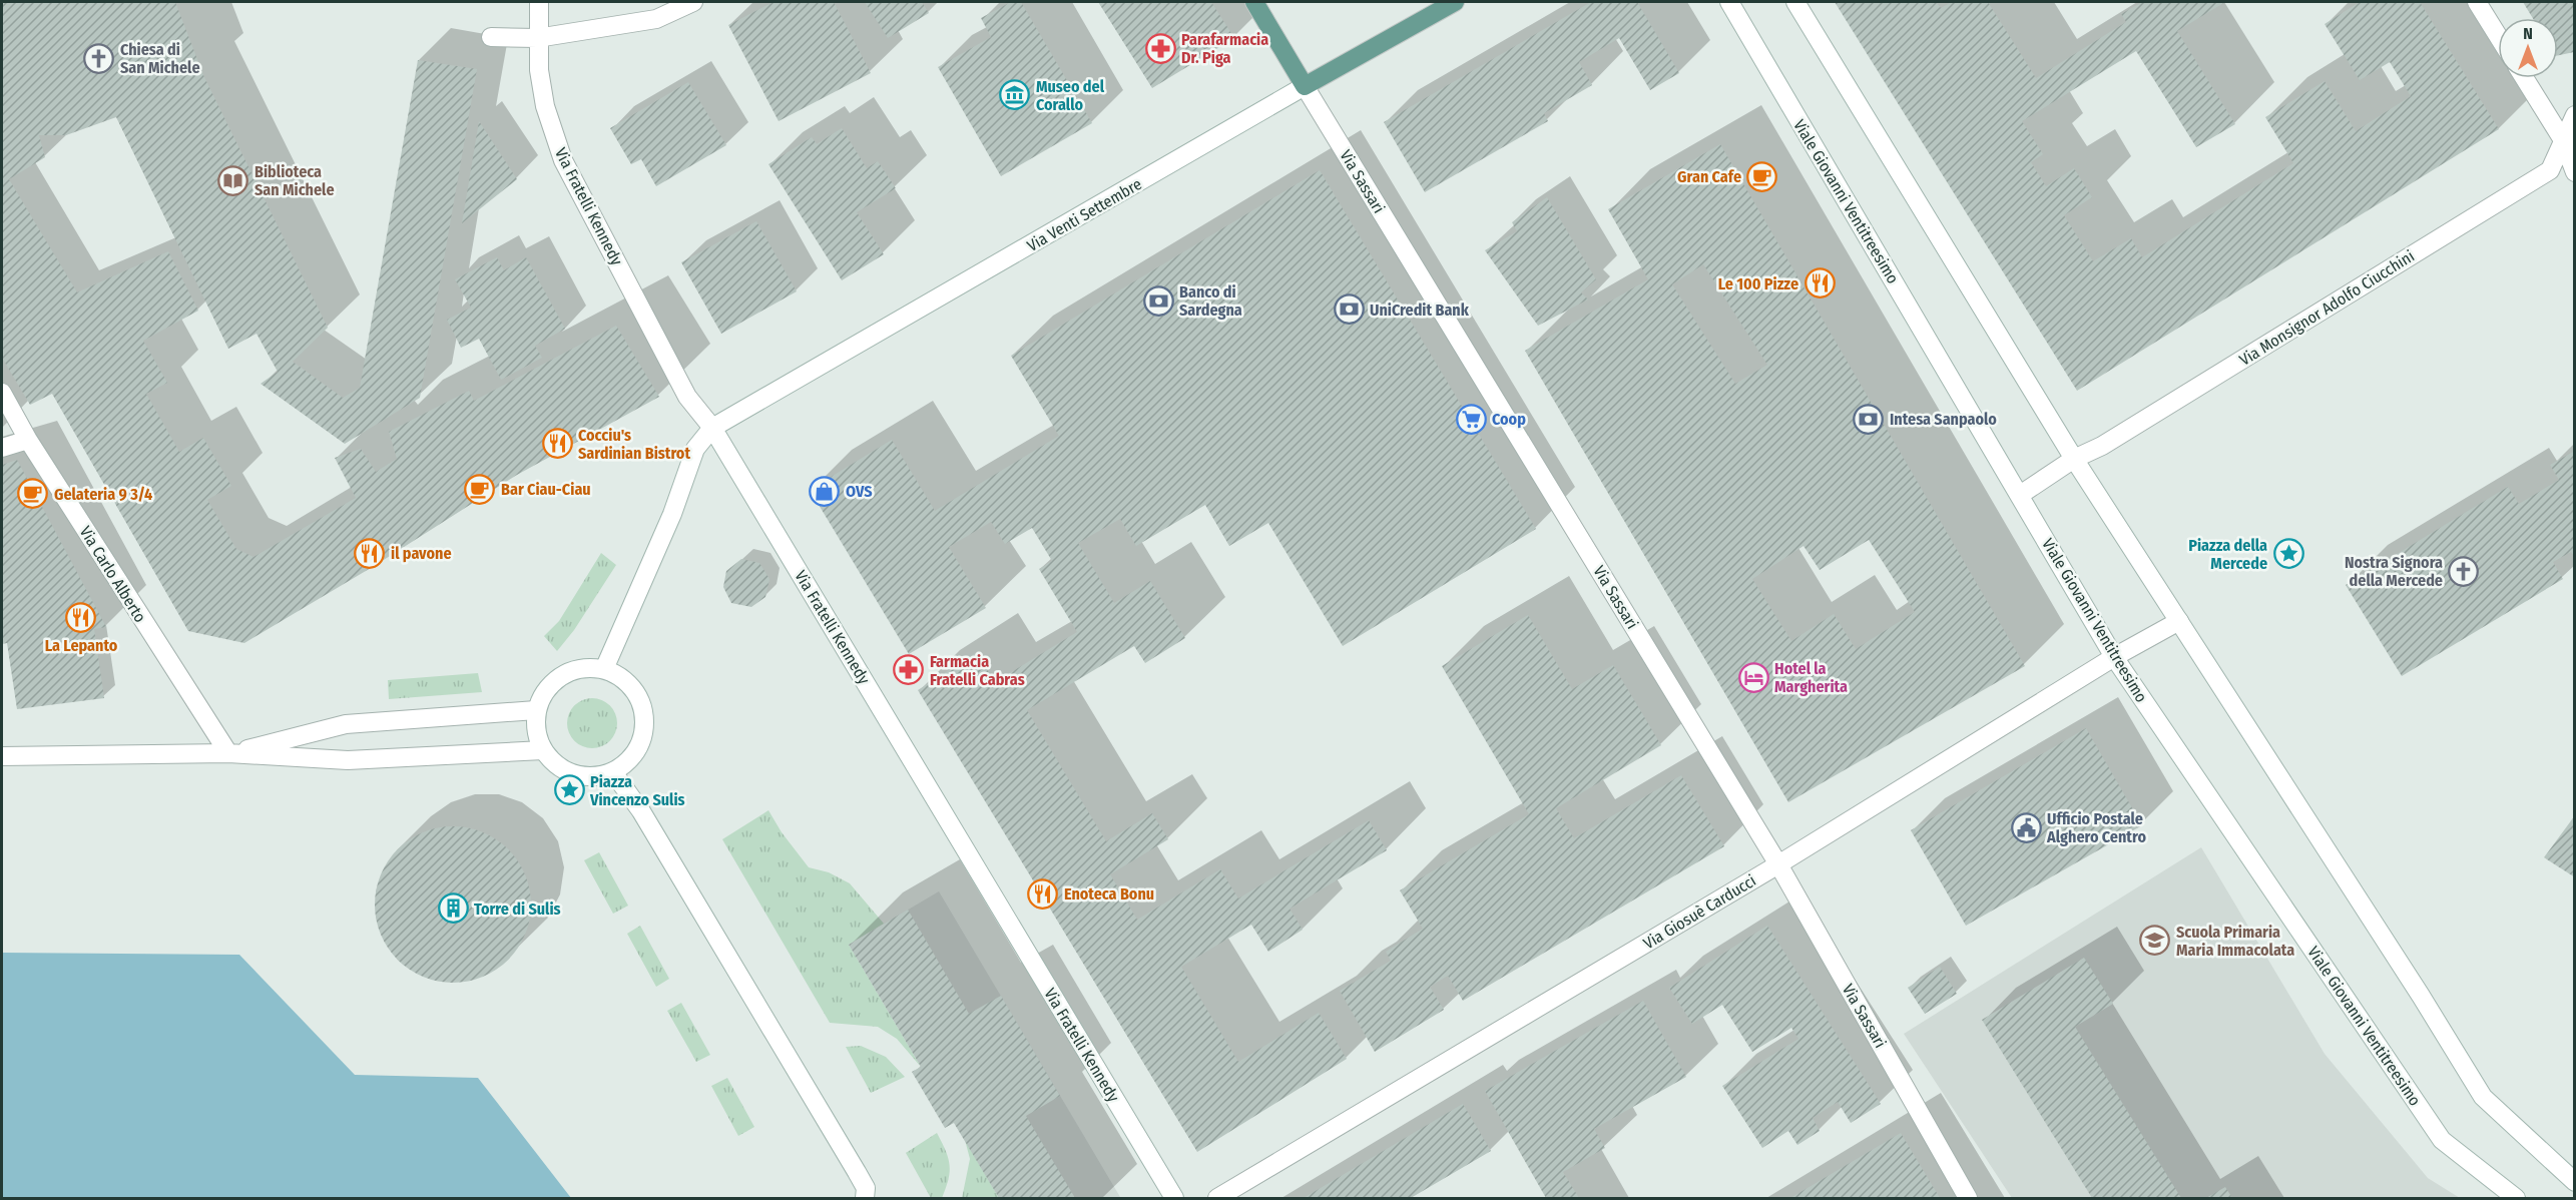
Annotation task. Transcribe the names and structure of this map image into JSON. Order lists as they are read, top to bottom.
{
  "streets": {
    "main road": ["Via Sassari", "Via Venti Settembre"],
    "street": [
      "Viale Giovanni Ventitreesimo",
      "Via Fratelli Kennedy",
      "Via Monsignor Adolfo Ciucchini",
      "Via Carlo Alberto",
      "Via Giosuè Carducci"
    ]
  },
  "crossings": [
    ["Via Sassari", "Via Venti Settembre"],
    ["Via Sassari", "Via Giosuè Carducci"],
    ["Viale Giovanni Ventitreesimo", "Via Giosuè Carducci"],
    ["Via Fratelli Kennedy", "Via Venti Settembre"]
  ],
  "places": {
    "pharmacy": ["Parafarmacia Dr. Piga", "Farmacia Fratelli Cabras"],
    "church": ["Chiesa di San Michele", "Nostra Signora della Mercede"],
    "museum": ["Museo del Corallo"],
    "cafe": ["Gran Cafe", "Bar Ciau-Ciau", "Gelateria 9 3/4"],
    "library": ["Biblioteca San Michele"],
    "restaurant": [
      "Le 100 Pizze",
      "Cocciu's Sardinian Bistrot",
      "il pavone",
      "La Lepanto",
      "Enoteca Bonu"
    ],
    "bank": ["Banco di Sardegna", "UniCredit Bank", "Intesa Sanpaolo"],
    "supermarket": ["Coop"],
    "shop": ["OVS"],
    "place": ["Piazza della Mercede", "Piazza Vincenzo Sulis"],
    "hotel": ["Hotel la Margherita"],
    "public building": ["Ufficio Postale Alghero Centro"],
    "building": ["Torre di Sulis"],
    "school or university": ["Scuola Primaria Maria Immacolata"]
  },
  "north": "top"
}
